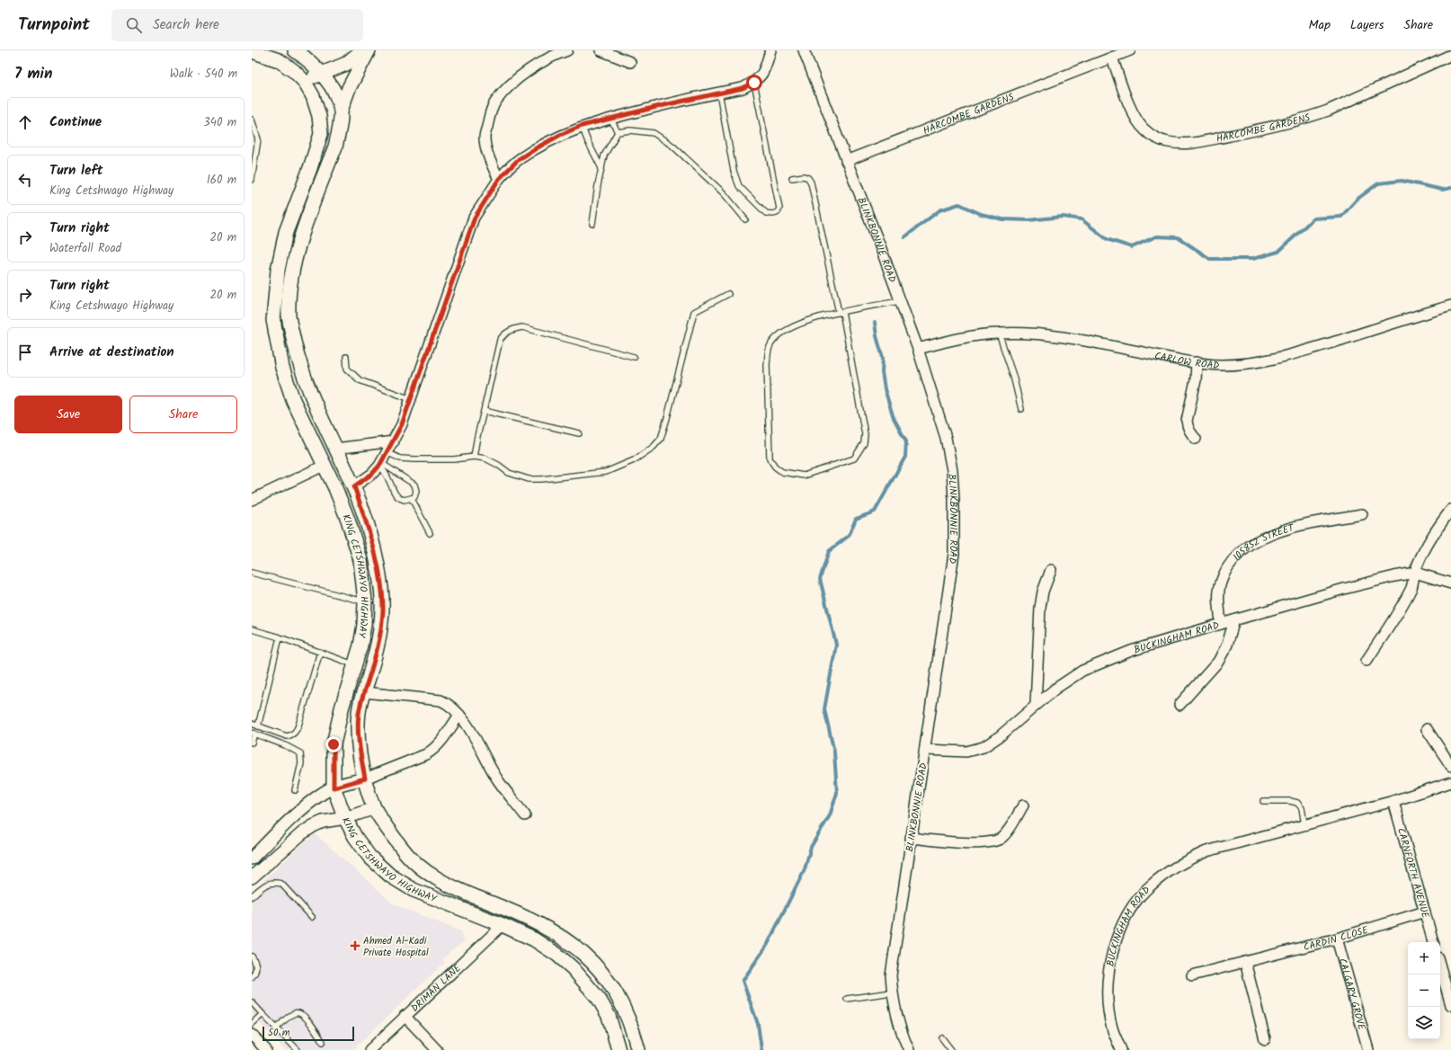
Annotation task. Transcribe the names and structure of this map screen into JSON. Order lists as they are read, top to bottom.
{
  "streets": {
    "main road": ["KING CETSHWAYO HIGHWAY"],
    "street": [
      "HARCOMBE GARDENS",
      "BLINKBONNIE ROAD",
      "CARLOW ROAD",
      "105852 STREET",
      "BUCKINGHAM ROAD",
      "CARNFORTH AVENUE",
      "CARDIN CLOSE",
      "DRIMAN LANE",
      "CALGARY GROVE"
    ]
  },
  "crossings": [
    ["HARCOMBE GARDENS", "BLINKBONNIE ROAD"],
    ["BLINKBONNIE ROAD", "CARLOW ROAD"],
    ["BLINKBONNIE ROAD", "BUCKINGHAM ROAD"],
    ["105852 STREET", "BUCKINGHAM ROAD"],
    ["KING CETSHWAYO HIGHWAY", "DRIMAN LANE"],
    ["BUCKINGHAM ROAD", "CARNFORTH AVENUE"],
    ["CARNFORTH AVENUE", "CARDIN CLOSE"],
    ["CARDIN CLOSE", "CALGARY GROVE"]
  ],
  "places": {
    "health": ["Ahmed Al-Kadi Private Hospital"]
  },
  "scale_bar": "50 m",
  "page": {
    "header": "Turnpoint",
    "search": "Search here",
    "nav": ["Map", "Layers", "Share"],
    "heading": ["7 min", "Walk · 540 m"],
    "list": [
      ["Continue", "340 m"],
      ["Turn left", "King Cetshwayo Highway", "160 m"],
      ["Turn right", "Waterfall Road", "20 m"],
      ["Turn right", "King Cetshwayo Highway", "20 m"],
      "Arrive at destination"
    ],
    "buttons": ["Save", "Share"],
    "map_buttons": ["+", "−"],
    "scale": "50 m"
  }
}
